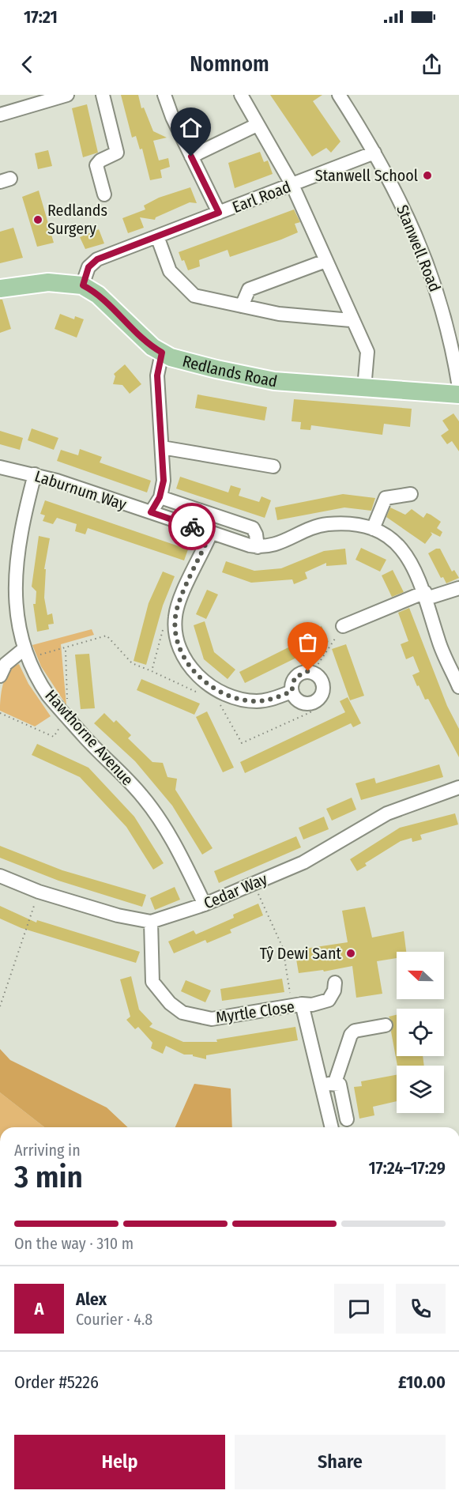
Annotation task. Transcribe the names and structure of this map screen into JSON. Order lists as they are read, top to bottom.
{
  "streets": {
    "main road": ["Redlands Road"],
    "street": [
      "Earl Road",
      "Stanwell Road",
      "Laburnum Way",
      "Hawthorne Avenue",
      "Cedar Way",
      "Myrtle Close"
    ]
  },
  "crossings": [
    ["Earl Road", "Stanwell Road"],
    ["Earl Road", "Redlands Road"],
    ["Laburnum Way", "Hawthorne Avenue"],
    ["Hawthorne Avenue", "Cedar Way"],
    ["Cedar Way", "Myrtle Close"]
  ],
  "places": ["Stanwell School", "Redlands Surgery", "Tŷ Dewi Sant"],
  "north": "left",
  "page": {
    "status": "17:21",
    "header": "Nomnom",
    "heading": ["3 min", "Arriving in", "17:24–17:29"],
    "panel": [
      "Alex",
      "Courier · 4.8",
      "Order #5226",
      "£10.00"
    ],
    "bar": "On the way · 310 m",
    "round": "A",
    "buttons": ["Help", "Share"]
  }
}
